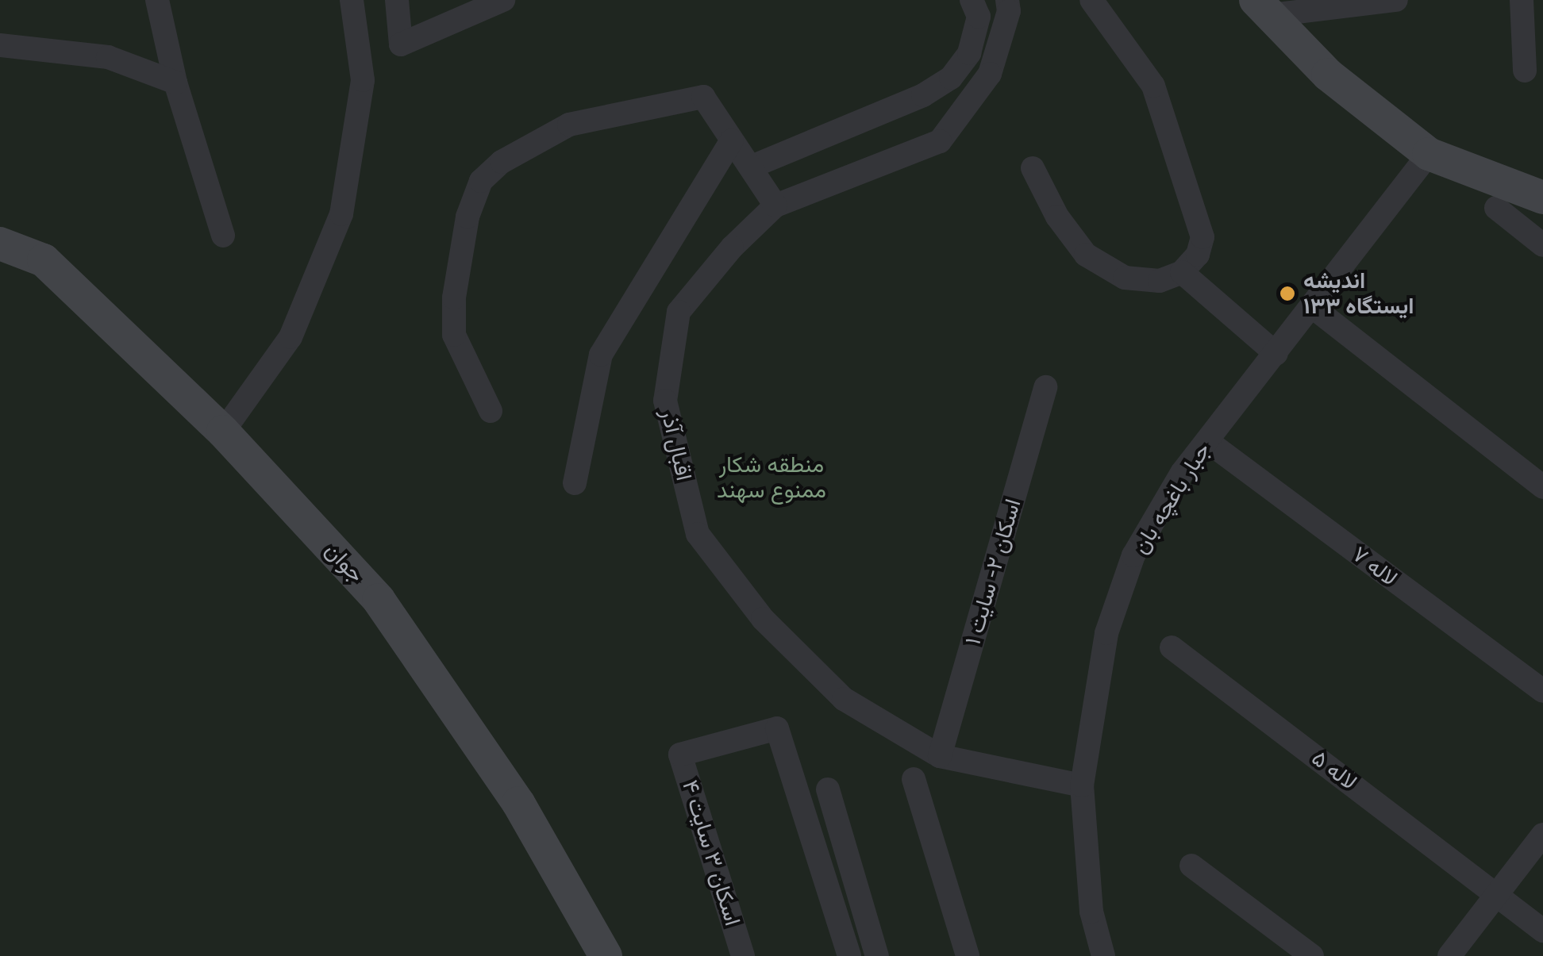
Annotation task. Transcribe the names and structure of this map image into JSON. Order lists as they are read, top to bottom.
{
  "streets": {
    "street": [
      "اقبال آذر",
      "جبار باغچه بان",
      "جوان",
      "لاله ۷",
      "اسکان ۲- سایت ۱",
      "لاله ۵",
      "اسکان ۳ سایت ۴"
    ]
  },
  "crossings": [
    ["اقبال آذر", "جبار باغچه بان"],
    ["اقبال آذر", "اسکان ۲- سایت ۱"],
    ["جبار باغچه بان", "لاله ۷"]
  ],
  "parks": ["منطقه شکار ممنوع سهند"],
  "places": ["اندیشه ایستگاه ۱۳۳"]
}
